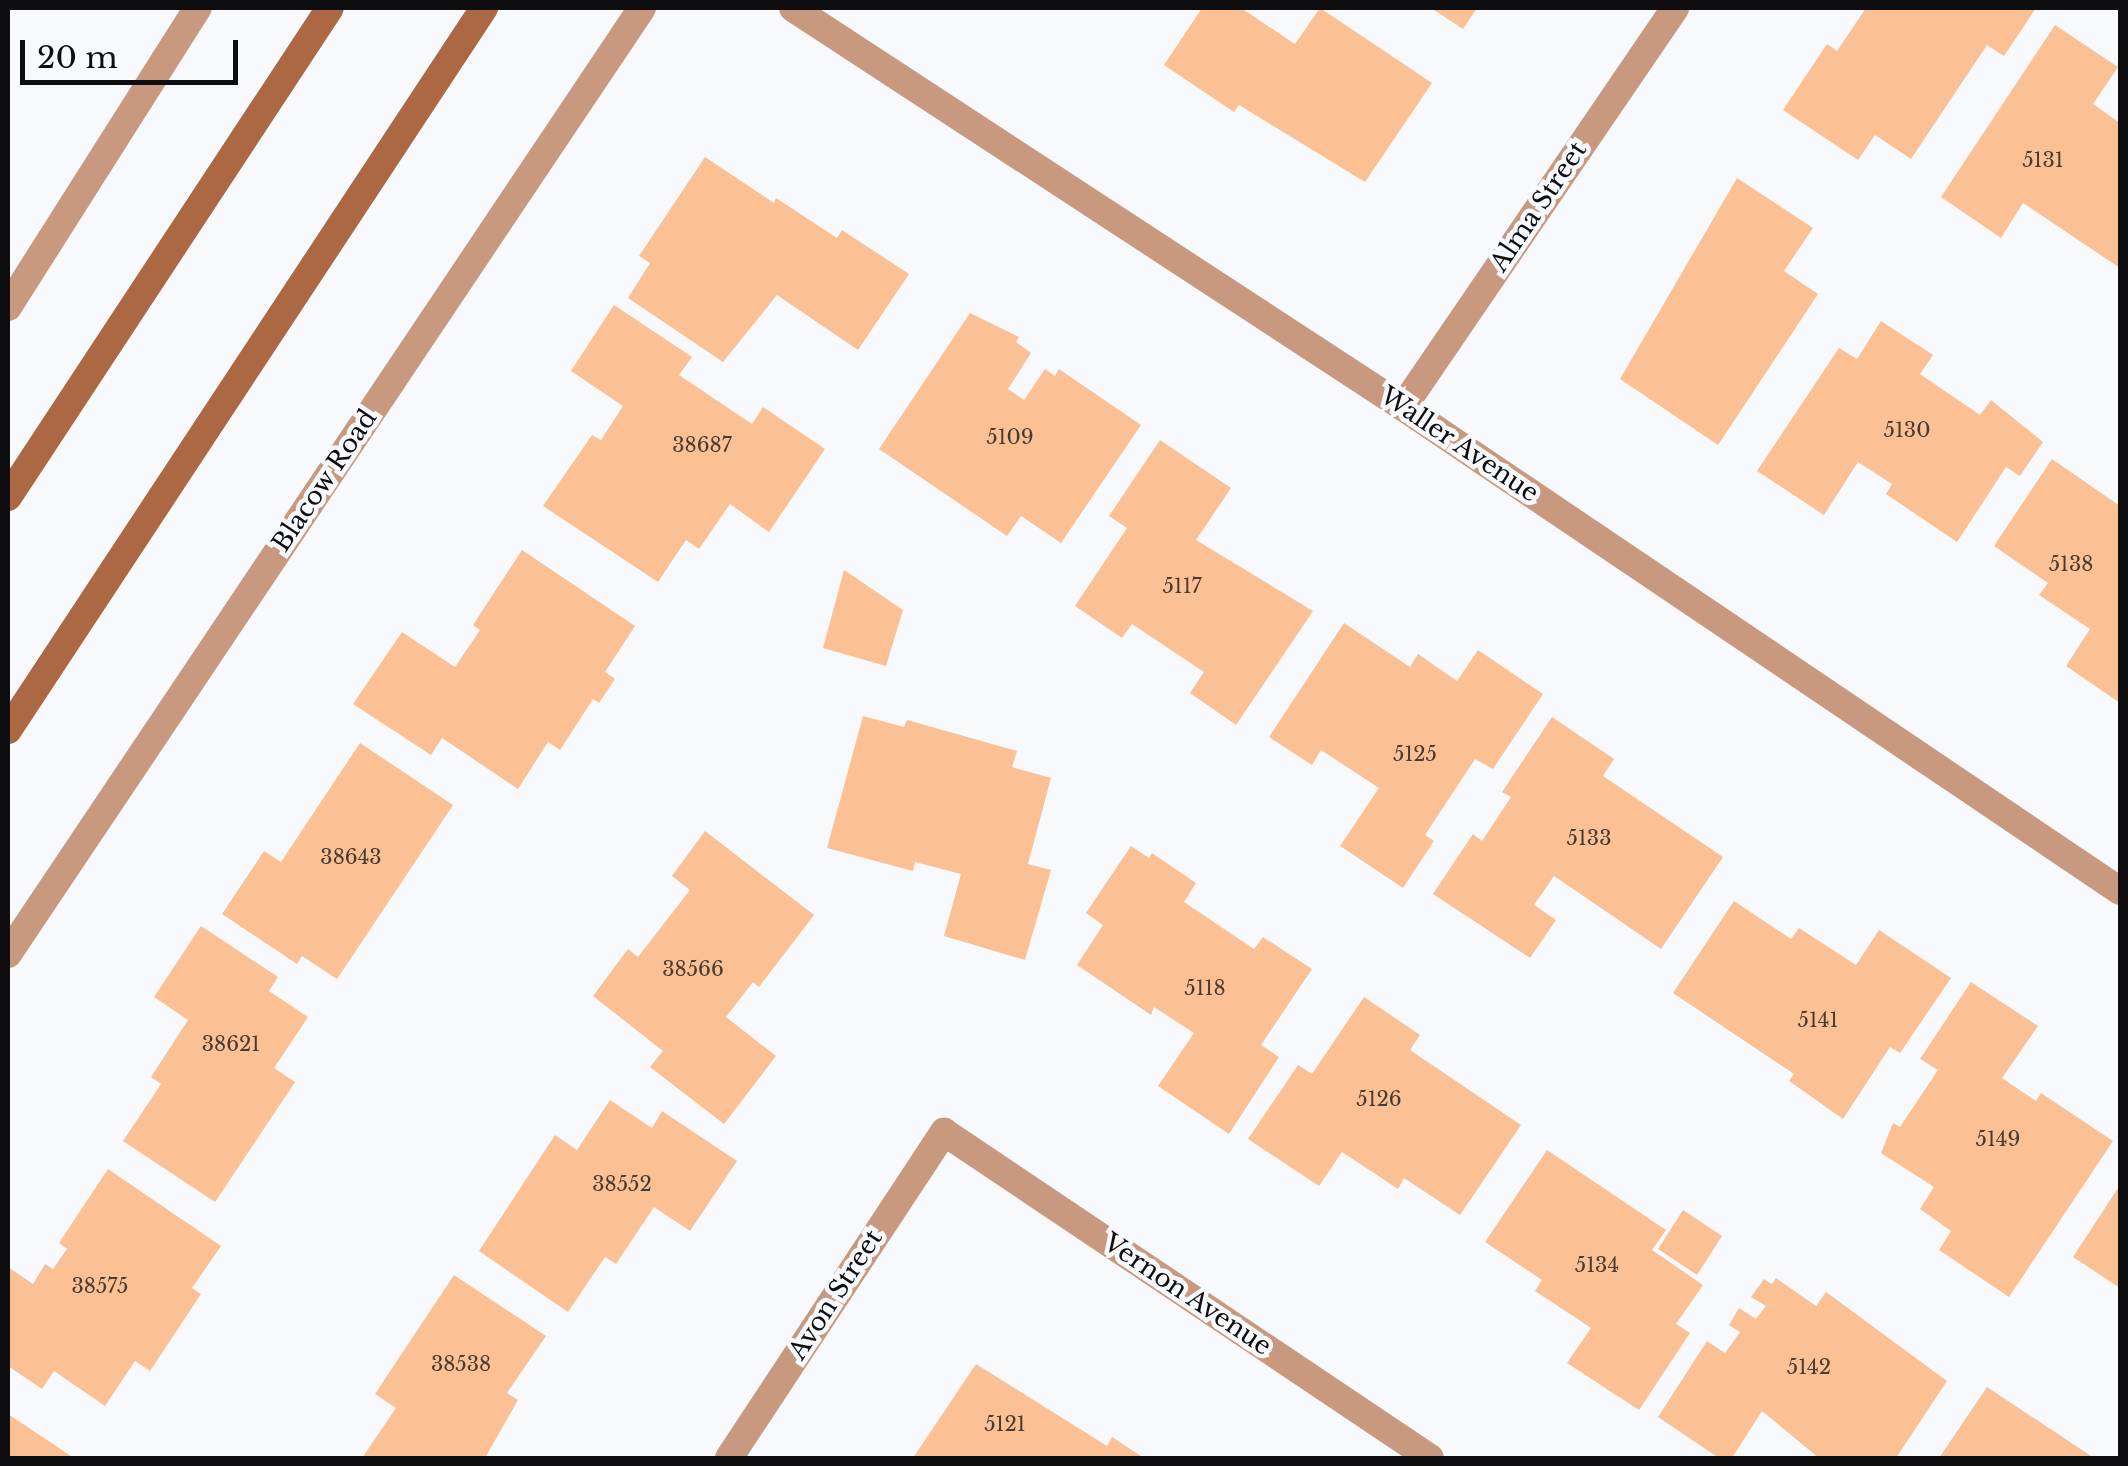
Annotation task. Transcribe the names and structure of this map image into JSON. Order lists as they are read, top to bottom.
{
  "streets": {
    "street": [
      "Alma Street",
      "Waller Avenue",
      "Blacow Road",
      "Avon Street",
      "Vernon Avenue"
    ]
  },
  "crossings": [
    ["Alma Street", "Waller Avenue"],
    ["Avon Street", "Vernon Avenue"]
  ],
  "house_numbers": [
    "5131",
    "5130",
    "5109",
    "38687",
    "5138",
    "5117",
    "5125",
    "5133",
    "38643",
    "38566",
    "5118",
    "5141",
    "38621",
    "5126",
    "5149",
    "38552",
    "5134",
    "38575",
    "38538",
    "5142",
    "5121"
  ],
  "scale_bar": "20 m"
}
